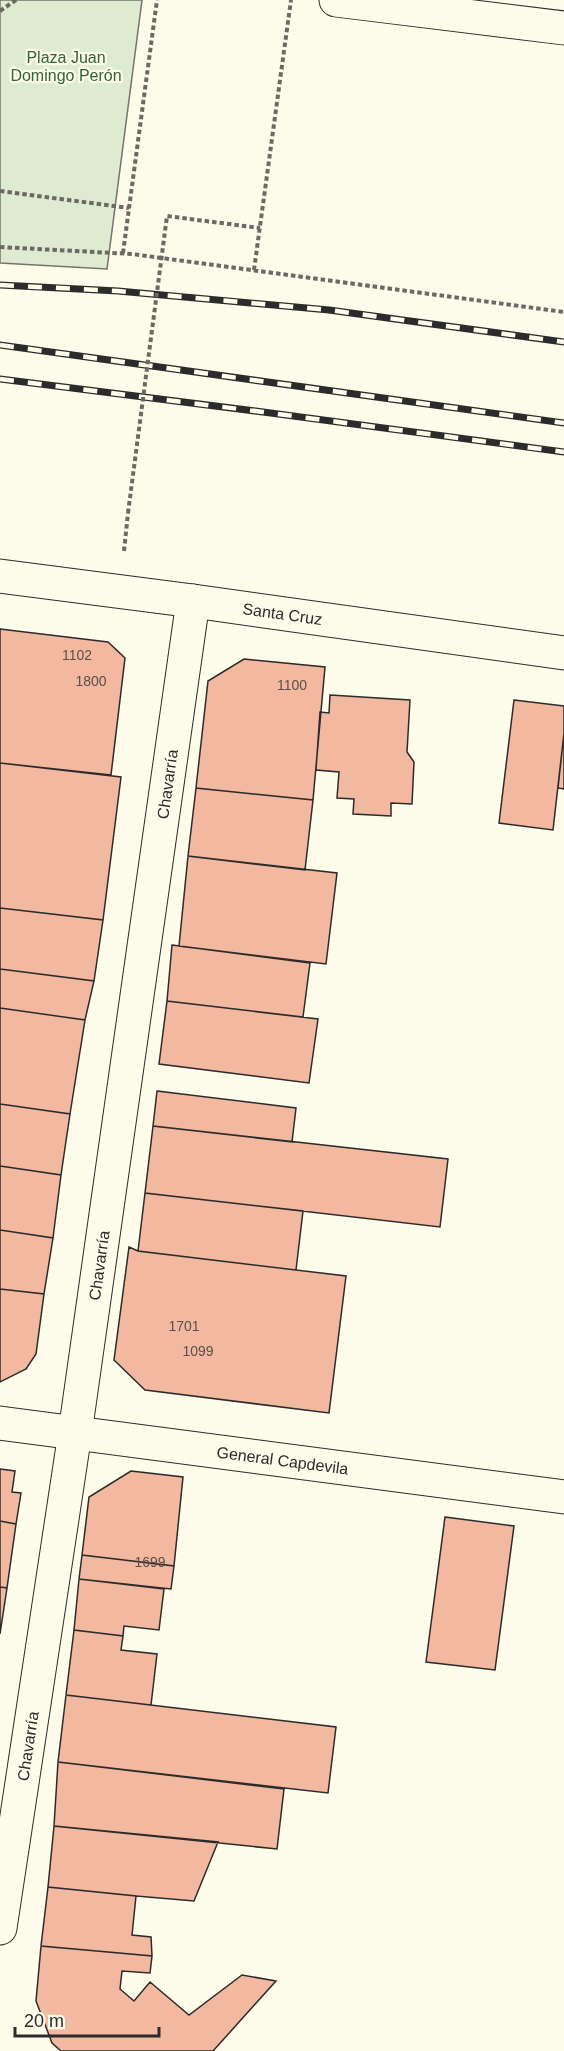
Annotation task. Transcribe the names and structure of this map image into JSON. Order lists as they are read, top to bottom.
{
  "streets": {
    "street": ["Santa Cruz", "Chavarría", "General Capdevila"]
  },
  "crossings": [
    ["Santa Cruz", "Chavarría"],
    ["Chavarría", "General Capdevila"]
  ],
  "parks": ["Plaza Juan Domingo Perón"],
  "house_numbers": [
    "1102",
    "1800",
    "1100",
    "1701",
    "1099",
    "1699"
  ],
  "scale_bar": "20 m"
}
